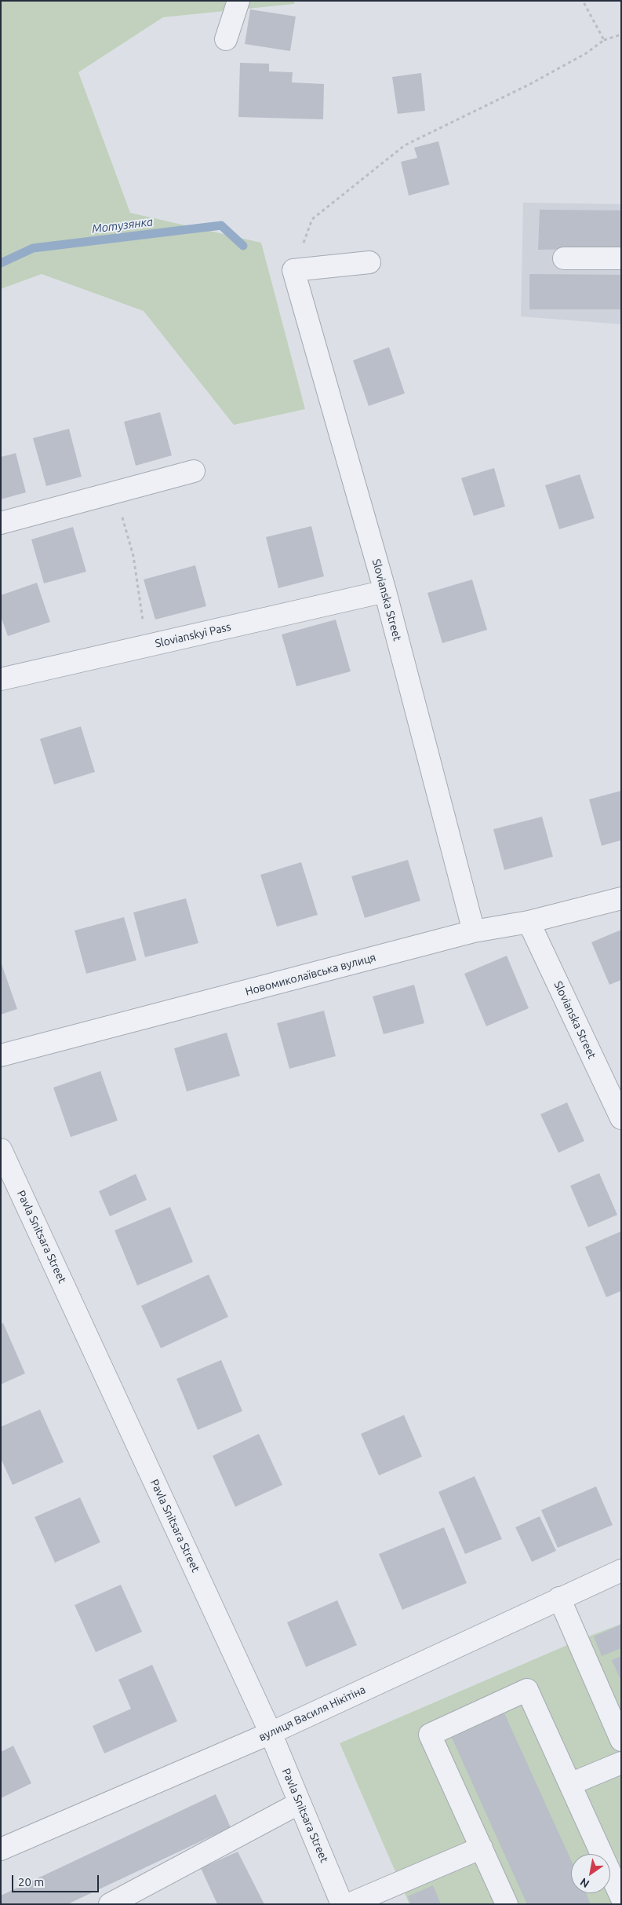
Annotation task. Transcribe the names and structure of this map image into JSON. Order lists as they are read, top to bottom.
{
  "streets": {
    "street": [
      "Slovianska Street",
      "Slovianskyi Pass",
      "Новомиколаївська вулиця",
      "Pavla Snitsara Street",
      "вулиця Василя Нікітіна"
    ]
  },
  "crossings": [
    ["Slovianska Street", "Slovianskyi Pass"],
    ["Slovianska Street", "Новомиколаївська вулиця"],
    ["Pavla Snitsara Street", "вулиця Василя Нікітіна"]
  ],
  "water": ["Мотузянка"],
  "scale_bar": "20 m",
  "north": "bottom left"
}
